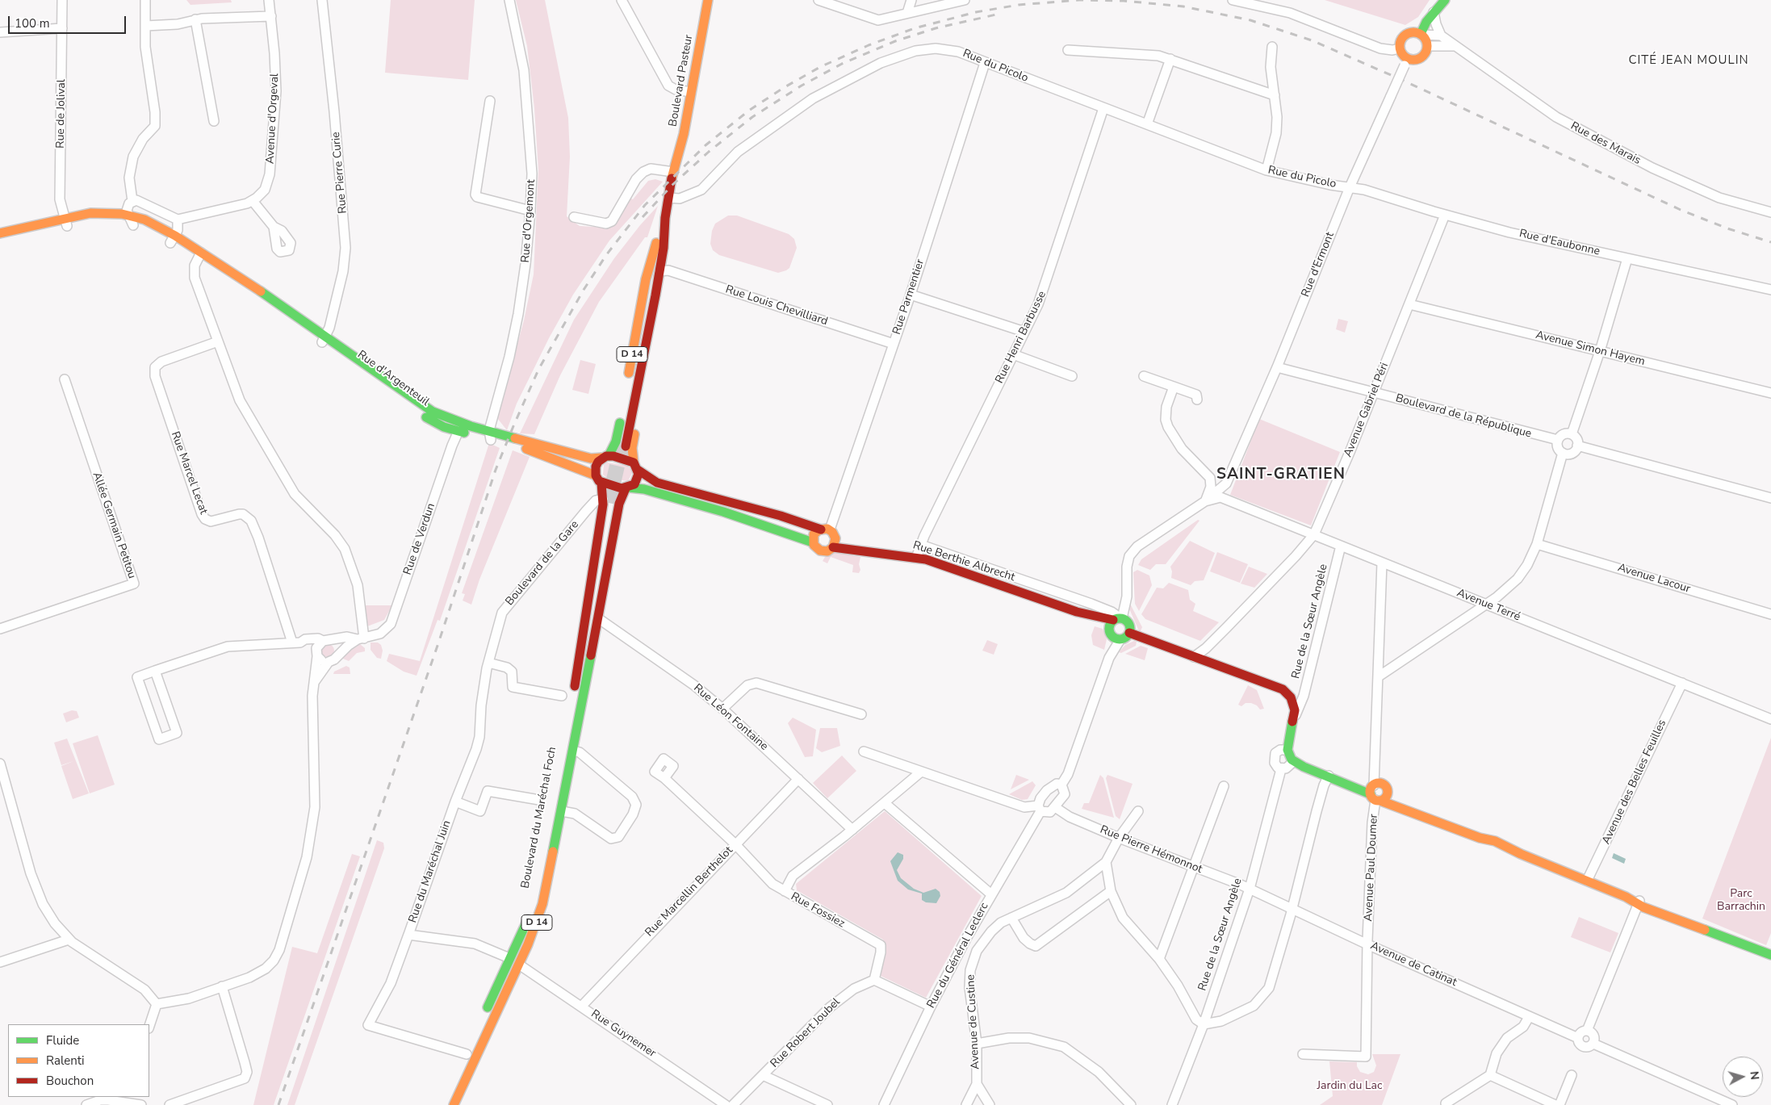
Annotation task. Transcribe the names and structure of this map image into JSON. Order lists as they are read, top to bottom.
{
  "streets": {
    "main road": [
      "Boulevard Pasteur",
      "D 14",
      "Rue d'Argenteuil",
      "Rue Berthie Albrecht",
      "Rue de la Sœur Angèle",
      "Boulevard du Maréchal Foch"
    ],
    "street": [
      "Rue du Picolo",
      "Rue de Jolival",
      "Avenue d'Orgeval",
      "Rue des Marais",
      "Rue Pierre Curie",
      "Rue d'Orgemont",
      "Rue d'Eaubonne",
      "Rue d'Ermont",
      "Rue Parmentier",
      "Rue Louis Chevilliard",
      "Rue Henri Barbusse",
      "Avenue Simon Hayem",
      "Avenue Gabriel Péri",
      "Boulevard de la République",
      "Rue Marcel Lecat",
      "Allée Germain Petitou",
      "Rue de Verdun",
      "Boulevard de la Gare",
      "Avenue Lacour",
      "Avenue Terré",
      "Rue Léon Fontaine",
      "Avenue des Belles Feuilles",
      "Rue Pierre Hémonnot",
      "Avenue Paul Doumer",
      "Rue du Maréchal Juin",
      "Rue Marcellin Berthelot",
      "Rue Fossiez",
      "Rue du Général Leclerc",
      "Avenue de Catinat",
      "Avenue de Custine",
      "Rue Robert Joubel",
      "Rue Guynemer"
    ]
  },
  "crossings": [
    ["Rue du Picolo", "Boulevard Pasteur"],
    ["Rue du Picolo", "Rue d'Eaubonne"],
    ["Rue du Picolo", "Rue d'Ermont"],
    ["Rue du Picolo", "Rue Parmentier"],
    ["Rue du Picolo", "Rue Henri Barbusse"],
    ["Boulevard Pasteur", "Rue Louis Chevilliard"],
    ["Boulevard Pasteur", "Rue d'Argenteuil"],
    ["Boulevard Pasteur", "Rue Berthie Albrecht"],
    ["Boulevard Pasteur", "Boulevard du Maréchal Foch"],
    ["Rue de Jolival", "Rue d'Argenteuil"],
    ["Rue Pierre Curie", "Rue d'Argenteuil"],
    ["Rue d'Orgemont", "Rue d'Argenteuil"],
    ["Rue d'Eaubonne", "Rue d'Ermont"],
    ["Rue d'Eaubonne", "Avenue Gabriel Péri"],
    ["Rue d'Ermont", "Boulevard de la République"],
    ["Rue d'Ermont", "Rue Berthie Albrecht"],
    ["Rue d'Ermont", "Avenue Terré"],
    ["Rue Parmentier", "Rue Louis Chevilliard"],
    ["Rue Parmentier", "Rue Berthie Albrecht"],
    ["Rue Henri Barbusse", "Rue Berthie Albrecht"],
    ["Avenue Simon Hayem", "Avenue Gabriel Péri"],
    ["Rue d'Argenteuil", "Rue de Verdun"],
    ["Rue d'Argenteuil", "Rue Berthie Albrecht"],
    ["Rue d'Argenteuil", "Boulevard du Maréchal Foch"],
    ["Avenue Gabriel Péri", "Boulevard de la République"],
    ["Avenue Gabriel Péri", "Avenue Terré"],
    ["Rue Berthie Albrecht", "Boulevard du Maréchal Foch"],
    ["Boulevard de la Gare", "Boulevard du Maréchal Foch"],
    ["Boulevard de la Gare", "Rue du Maréchal Juin"],
    ["Avenue Terré", "Rue de la Sœur Angèle"],
    ["Avenue Terré", "Avenue des Belles Feuilles"],
    ["Avenue Terré", "Avenue Paul Doumer"],
    ["Rue de la Sœur Angèle", "Rue Pierre Hémonnot"],
    ["Rue de la Sœur Angèle", "Avenue de Catinat"],
    ["Rue Léon Fontaine", "Boulevard du Maréchal Foch"],
    ["Rue Léon Fontaine", "Rue Marcellin Berthelot"],
    ["Boulevard du Maréchal Foch", "Rue du Maréchal Juin"],
    ["Boulevard du Maréchal Foch", "Rue Guynemer"],
    ["Rue Pierre Hémonnot", "Avenue de Catinat"],
    ["Avenue Paul Doumer", "Avenue de Catinat"],
    ["Rue Marcellin Berthelot", "Rue Fossiez"],
    ["Rue Marcellin Berthelot", "Rue Guynemer"],
    ["Rue Fossiez", "Rue Robert Joubel"]
  ],
  "districts": ["CITÉ JEAN MOULIN", "SAINT-GRATIEN"],
  "parks": ["Parc Barrachin", "Jardin du Lac"],
  "legend": ["Fluide", "Ralenti", "Bouchon"],
  "scale_bar": "100 m",
  "north": "right"
}
